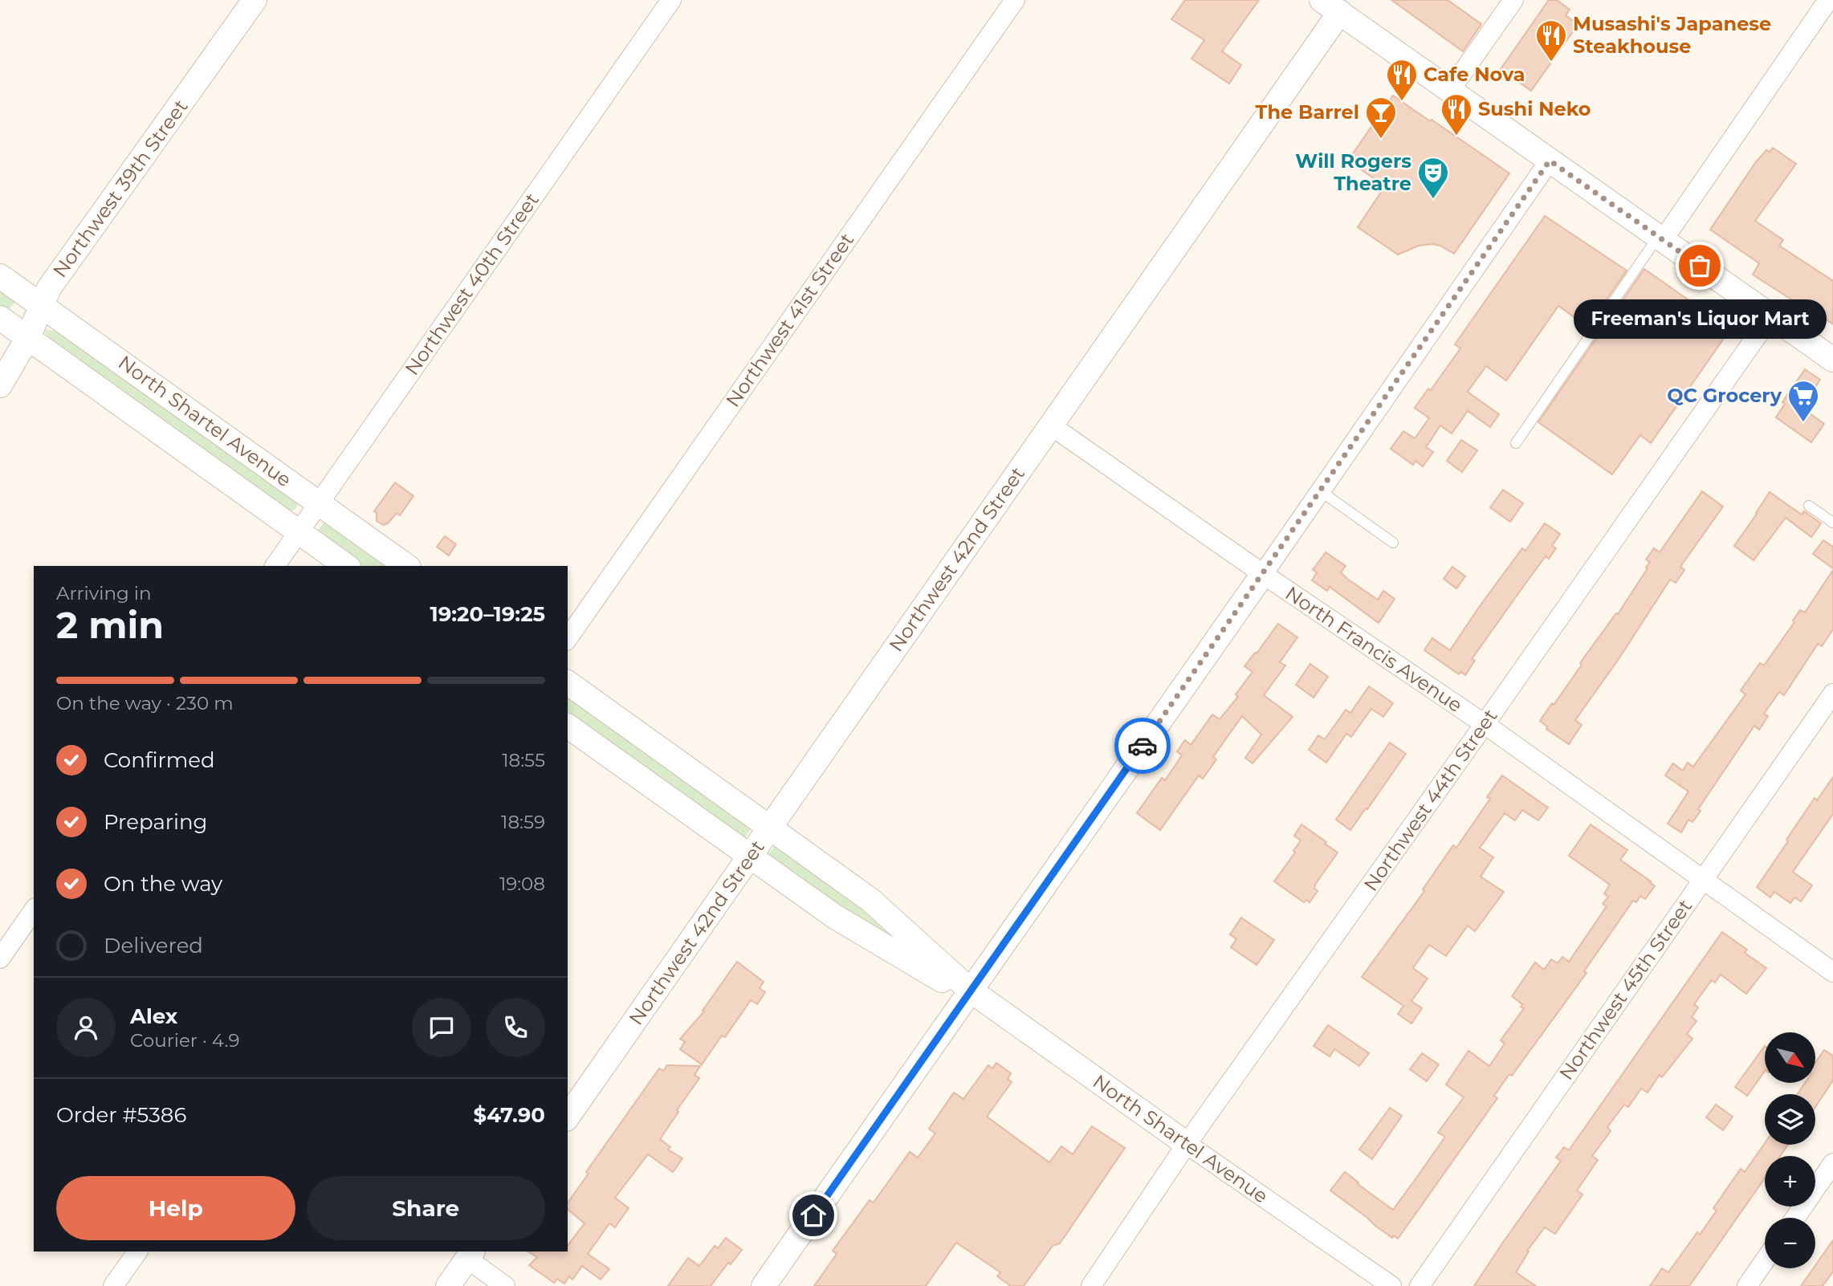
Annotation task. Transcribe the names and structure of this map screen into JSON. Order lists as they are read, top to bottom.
{
  "streets": {
    "street": [
      "Northwest 39th Street",
      "Northwest 40th Street",
      "Northwest 41st Street",
      "North Shartel Avenue",
      "Northwest 42nd Street",
      "North Francis Avenue",
      "Northwest 44th Street",
      "Northwest 45th Street"
    ]
  },
  "crossings": [
    ["Northwest 39th Street", "North Shartel Avenue"],
    ["Northwest 40th Street", "North Shartel Avenue"],
    ["North Shartel Avenue", "Northwest 42nd Street"],
    ["North Shartel Avenue", "Northwest 44th Street"],
    ["Northwest 42nd Street", "North Francis Avenue"],
    ["North Francis Avenue", "Northwest 44th Street"],
    ["North Francis Avenue", "Northwest 45th Street"]
  ],
  "places": {
    "restaurant": ["Musashi's Japanese Steakhouse", "Cafe Nova", "Sushi Neko"],
    "bar": ["The Barrel"],
    "theatre": ["Will Rogers Theatre"],
    "other": ["Freeman's Liquor Mart"],
    "supermarket": ["QC Grocery"]
  },
  "north": "bottom right",
  "page": {
    "bubble": "Freeman's Liquor Mart",
    "heading": ["2 min", "Arriving in", "19:20–19:25"],
    "panel": [
      "Alex",
      "Courier · 4.9",
      "Order #5386",
      "$47.90"
    ],
    "bar": "On the way · 230 m",
    "list": [
      ["Confirmed", "18:55"],
      ["Preparing", "18:59"],
      ["On the way", "19:08"],
      "Delivered"
    ],
    "map_buttons": ["+", "−"],
    "buttons": ["Help", "Share"]
  }
}
